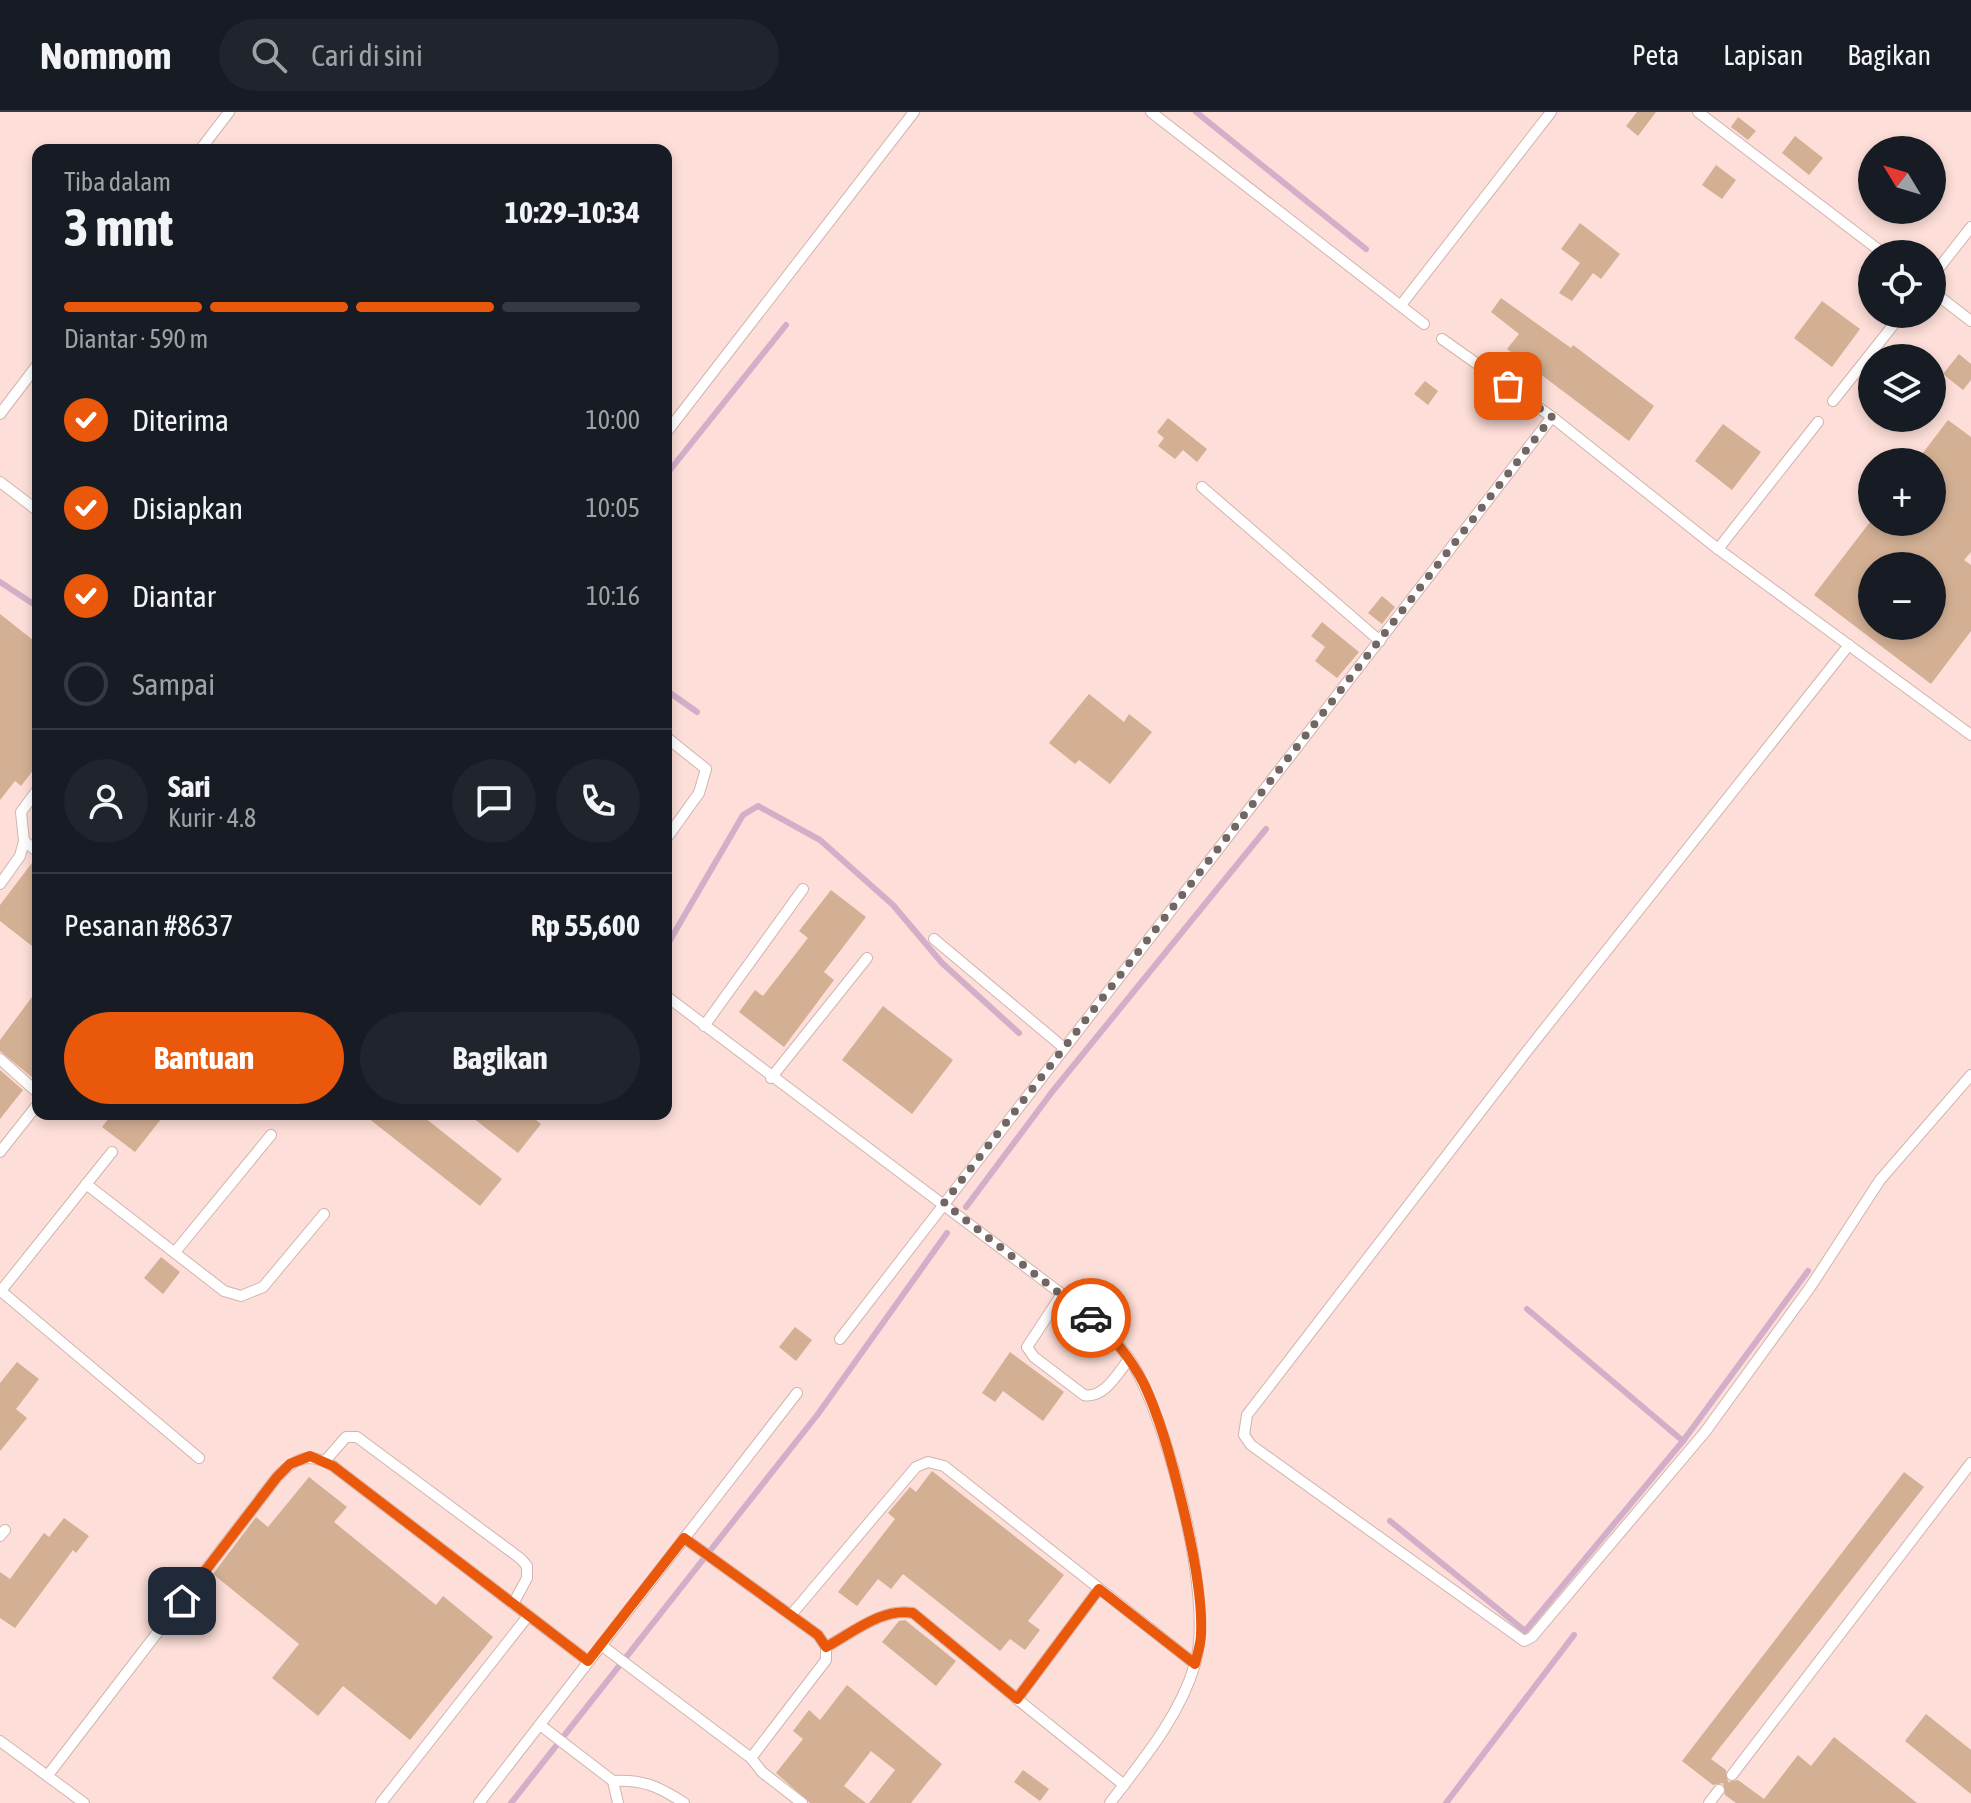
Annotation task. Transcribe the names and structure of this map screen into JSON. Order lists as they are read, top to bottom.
{
  "north": "top left",
  "page": {
    "header": "Nomnom",
    "search": "Cari di sini",
    "nav": ["Peta", "Lapisan", "Bagikan"],
    "map_buttons": ["+", "−"],
    "heading": ["3 mnt", "Tiba dalam", "10:29–10:34"],
    "panel": [
      "Sari",
      "Kurir · 4.8",
      "Pesanan #8637",
      "Rp 55,600"
    ],
    "bar": "Diantar · 590 m",
    "list": [
      ["Diterima", "10:00"],
      ["Disiapkan", "10:05"],
      ["Diantar", "10:16"],
      "Sampai"
    ],
    "buttons": ["Bantuan", "Bagikan"]
  }
}
